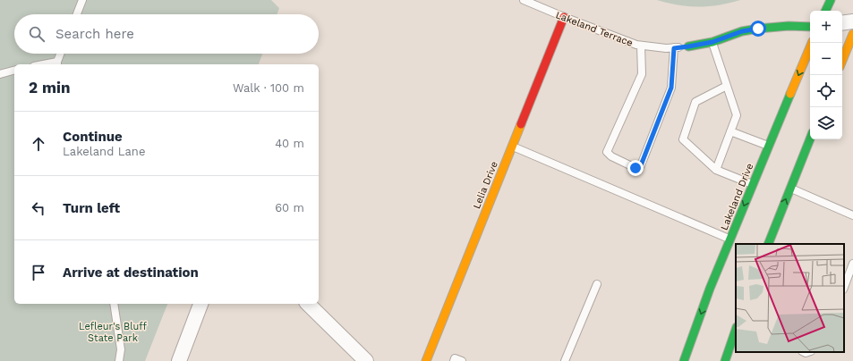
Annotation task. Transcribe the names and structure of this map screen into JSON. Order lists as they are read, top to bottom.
{
  "streets": {
    "main road": ["Lelia Drive", "Lakeland Drive"],
    "lane": ["Lakeland Terrace"]
  },
  "crossings": [
    ["Lakeland Terrace", "Lelia Drive"]
  ],
  "parks": ["Lefleur's Bluff State Park"],
  "page": {
    "map_buttons": ["+", "−"],
    "search": "Search here",
    "heading": ["2 min", "Walk · 100 m"],
    "list": [
      ["Continue", "Lakeland Lane", "40 m"],
      ["Turn left", "60 m"],
      "Arrive at destination"
    ]
  }
}
